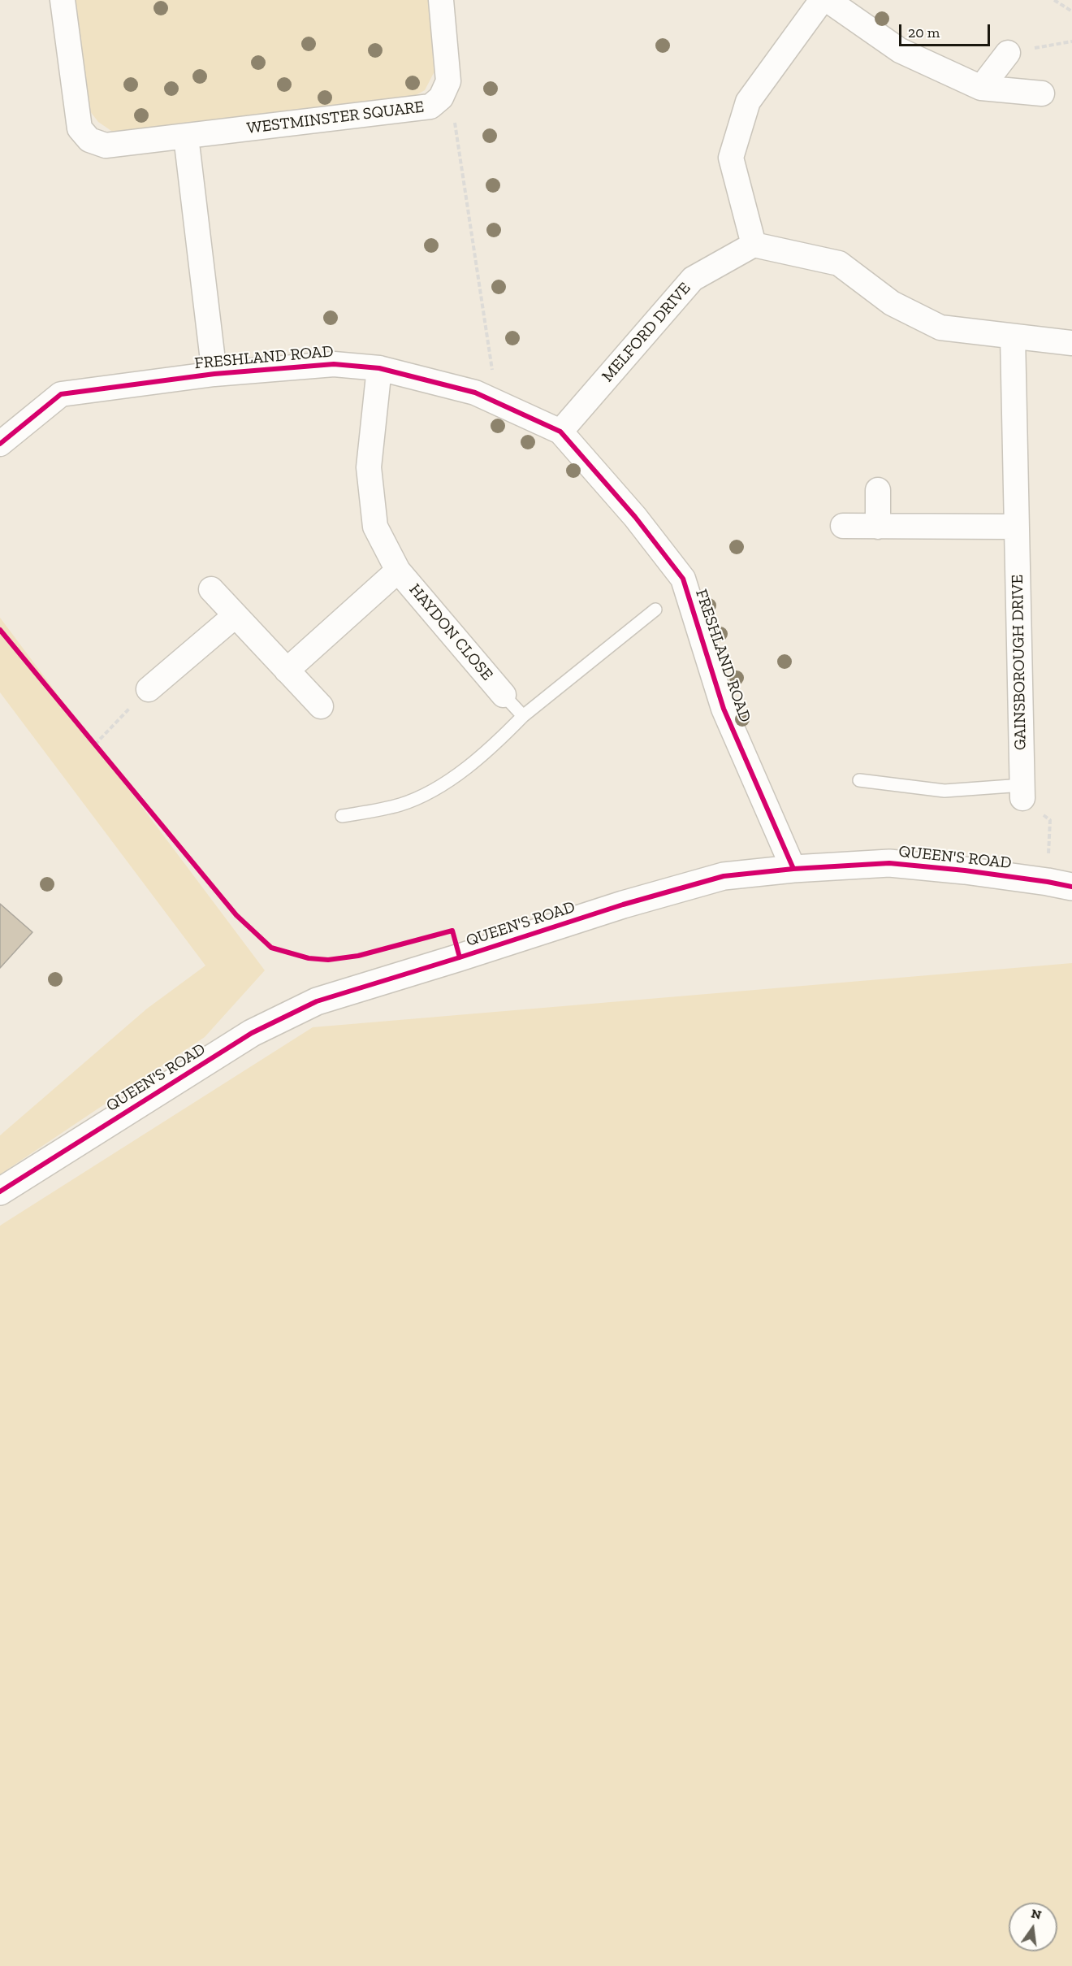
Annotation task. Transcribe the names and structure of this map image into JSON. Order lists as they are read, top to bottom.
{
  "streets": {
    "street": [
      "WESTMINSTER SQUARE",
      "MELFORD DRIVE",
      "FRESHLAND ROAD",
      "HAYDON CLOSE",
      "GAINSBOROUGH DRIVE",
      "QUEEN'S ROAD"
    ]
  },
  "crossings": [
    ["MELFORD DRIVE", "FRESHLAND ROAD"],
    ["FRESHLAND ROAD", "HAYDON CLOSE"],
    ["FRESHLAND ROAD", "QUEEN'S ROAD"]
  ],
  "scale_bar": "20 m",
  "north": "top"
}
